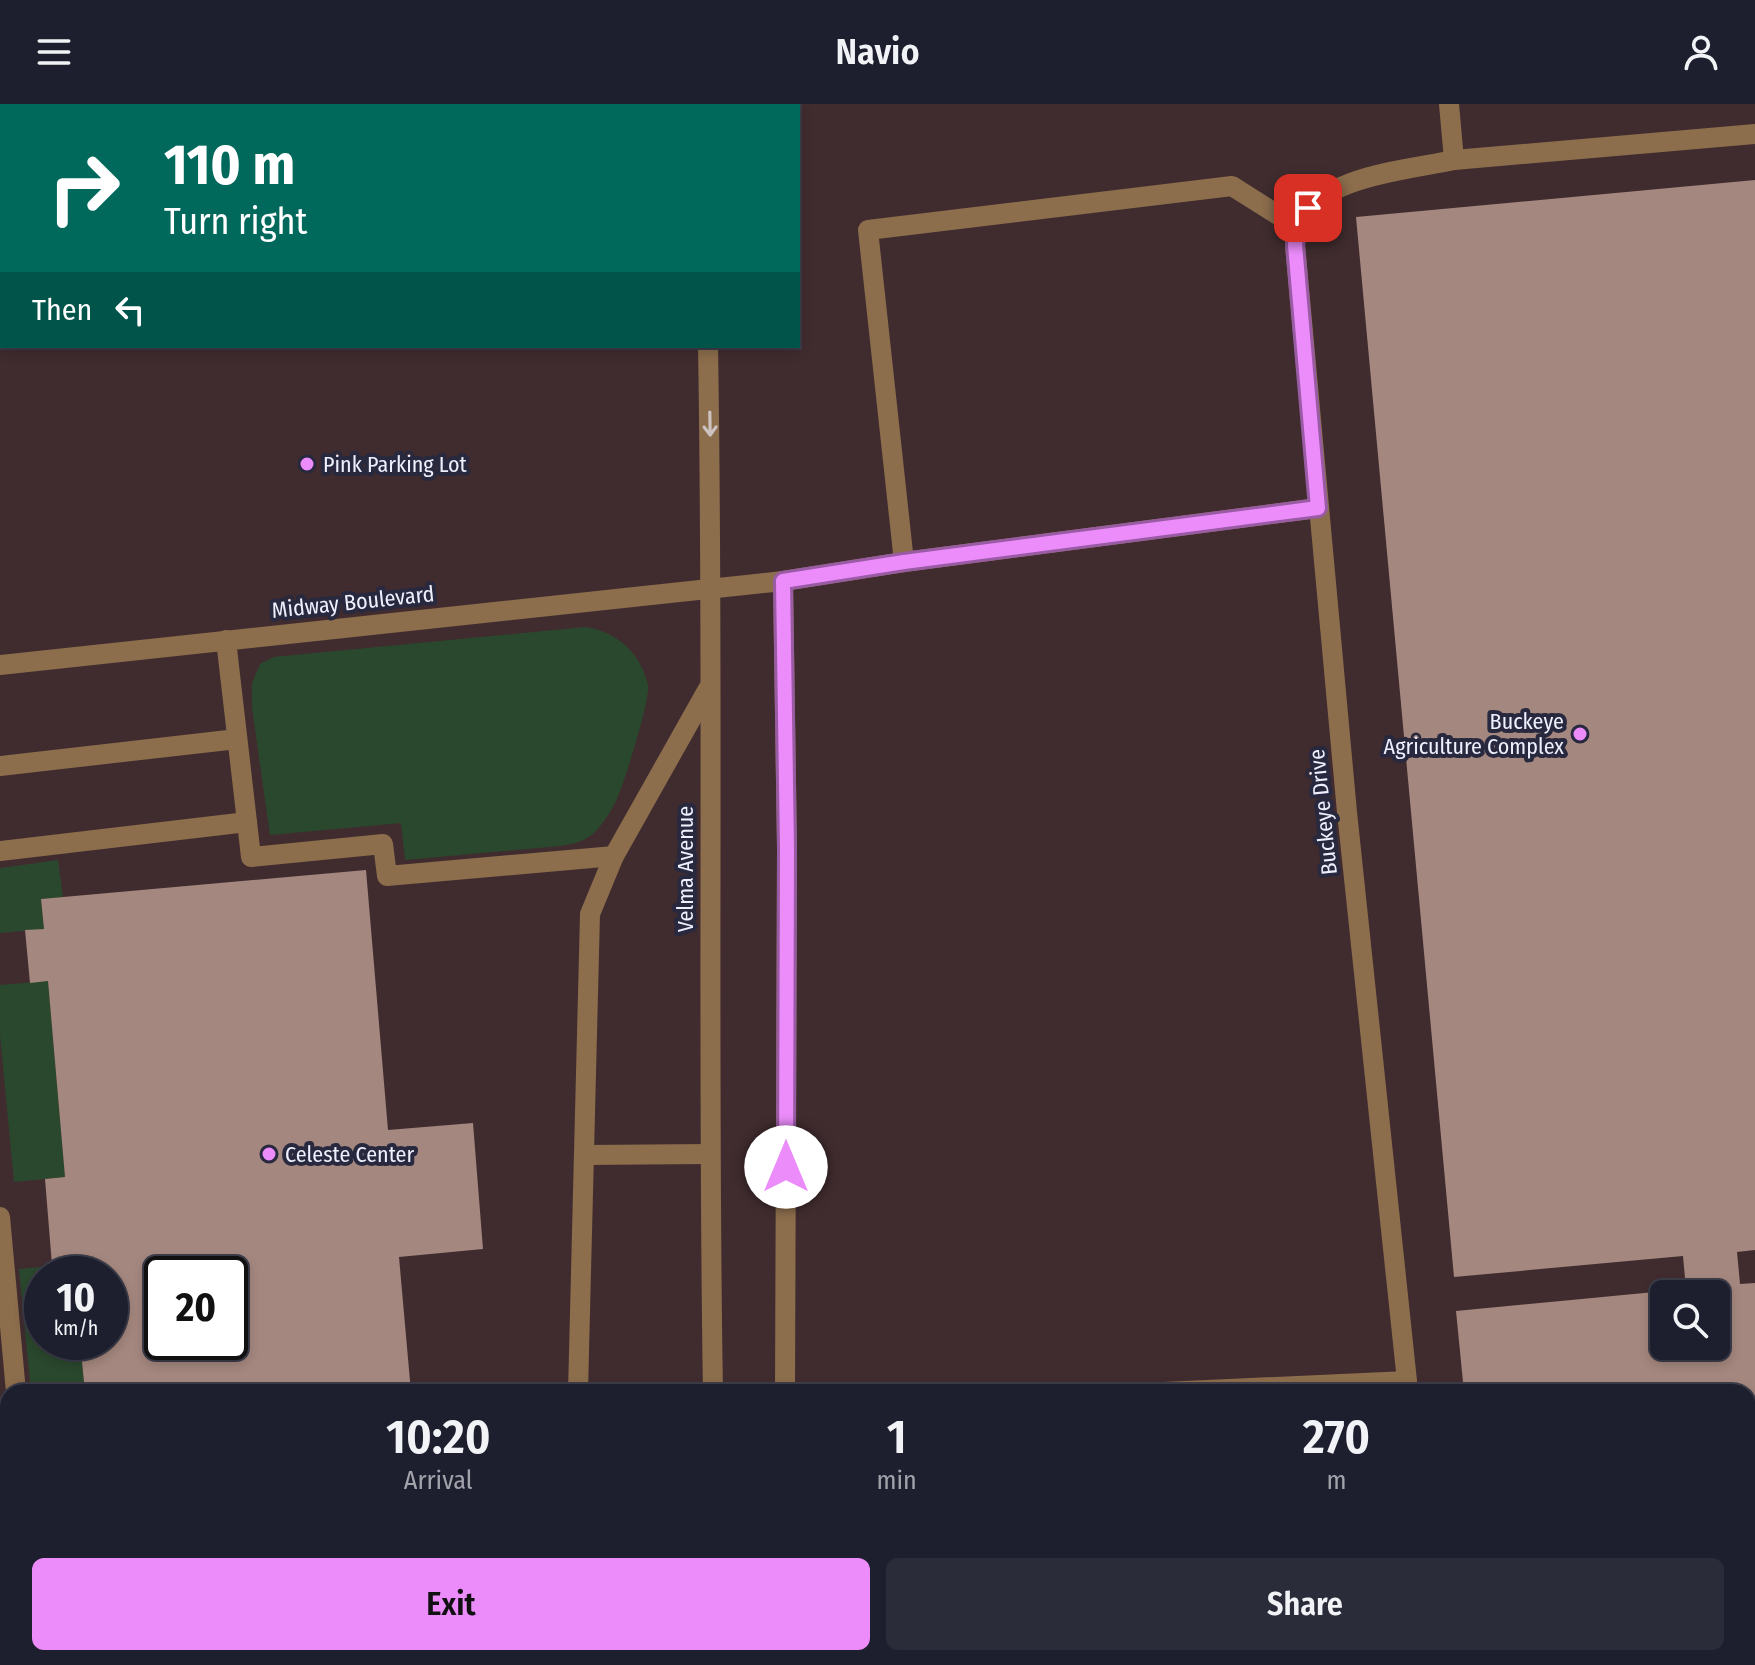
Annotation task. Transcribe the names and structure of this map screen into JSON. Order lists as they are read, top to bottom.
{
  "streets": {
    "street": ["Midway Boulevard", "Buckeye Drive", "Velma Avenue"]
  },
  "crossings": [
    ["Midway Boulevard", "Buckeye Drive"],
    ["Midway Boulevard", "Velma Avenue"]
  ],
  "places": ["Pink Parking Lot", "Buckeye Agriculture Complex", "Celeste Center"],
  "page": {
    "header": "Navio",
    "turn": ["110 m", "Turn right"],
    "then": "Then",
    "speed": "10 km/h",
    "limit": "20",
    "eta": [
      "10:20",
      "Arrival",
      "1",
      "min",
      "270",
      "m"
    ],
    "buttons": ["Exit", "Share"]
  }
}
